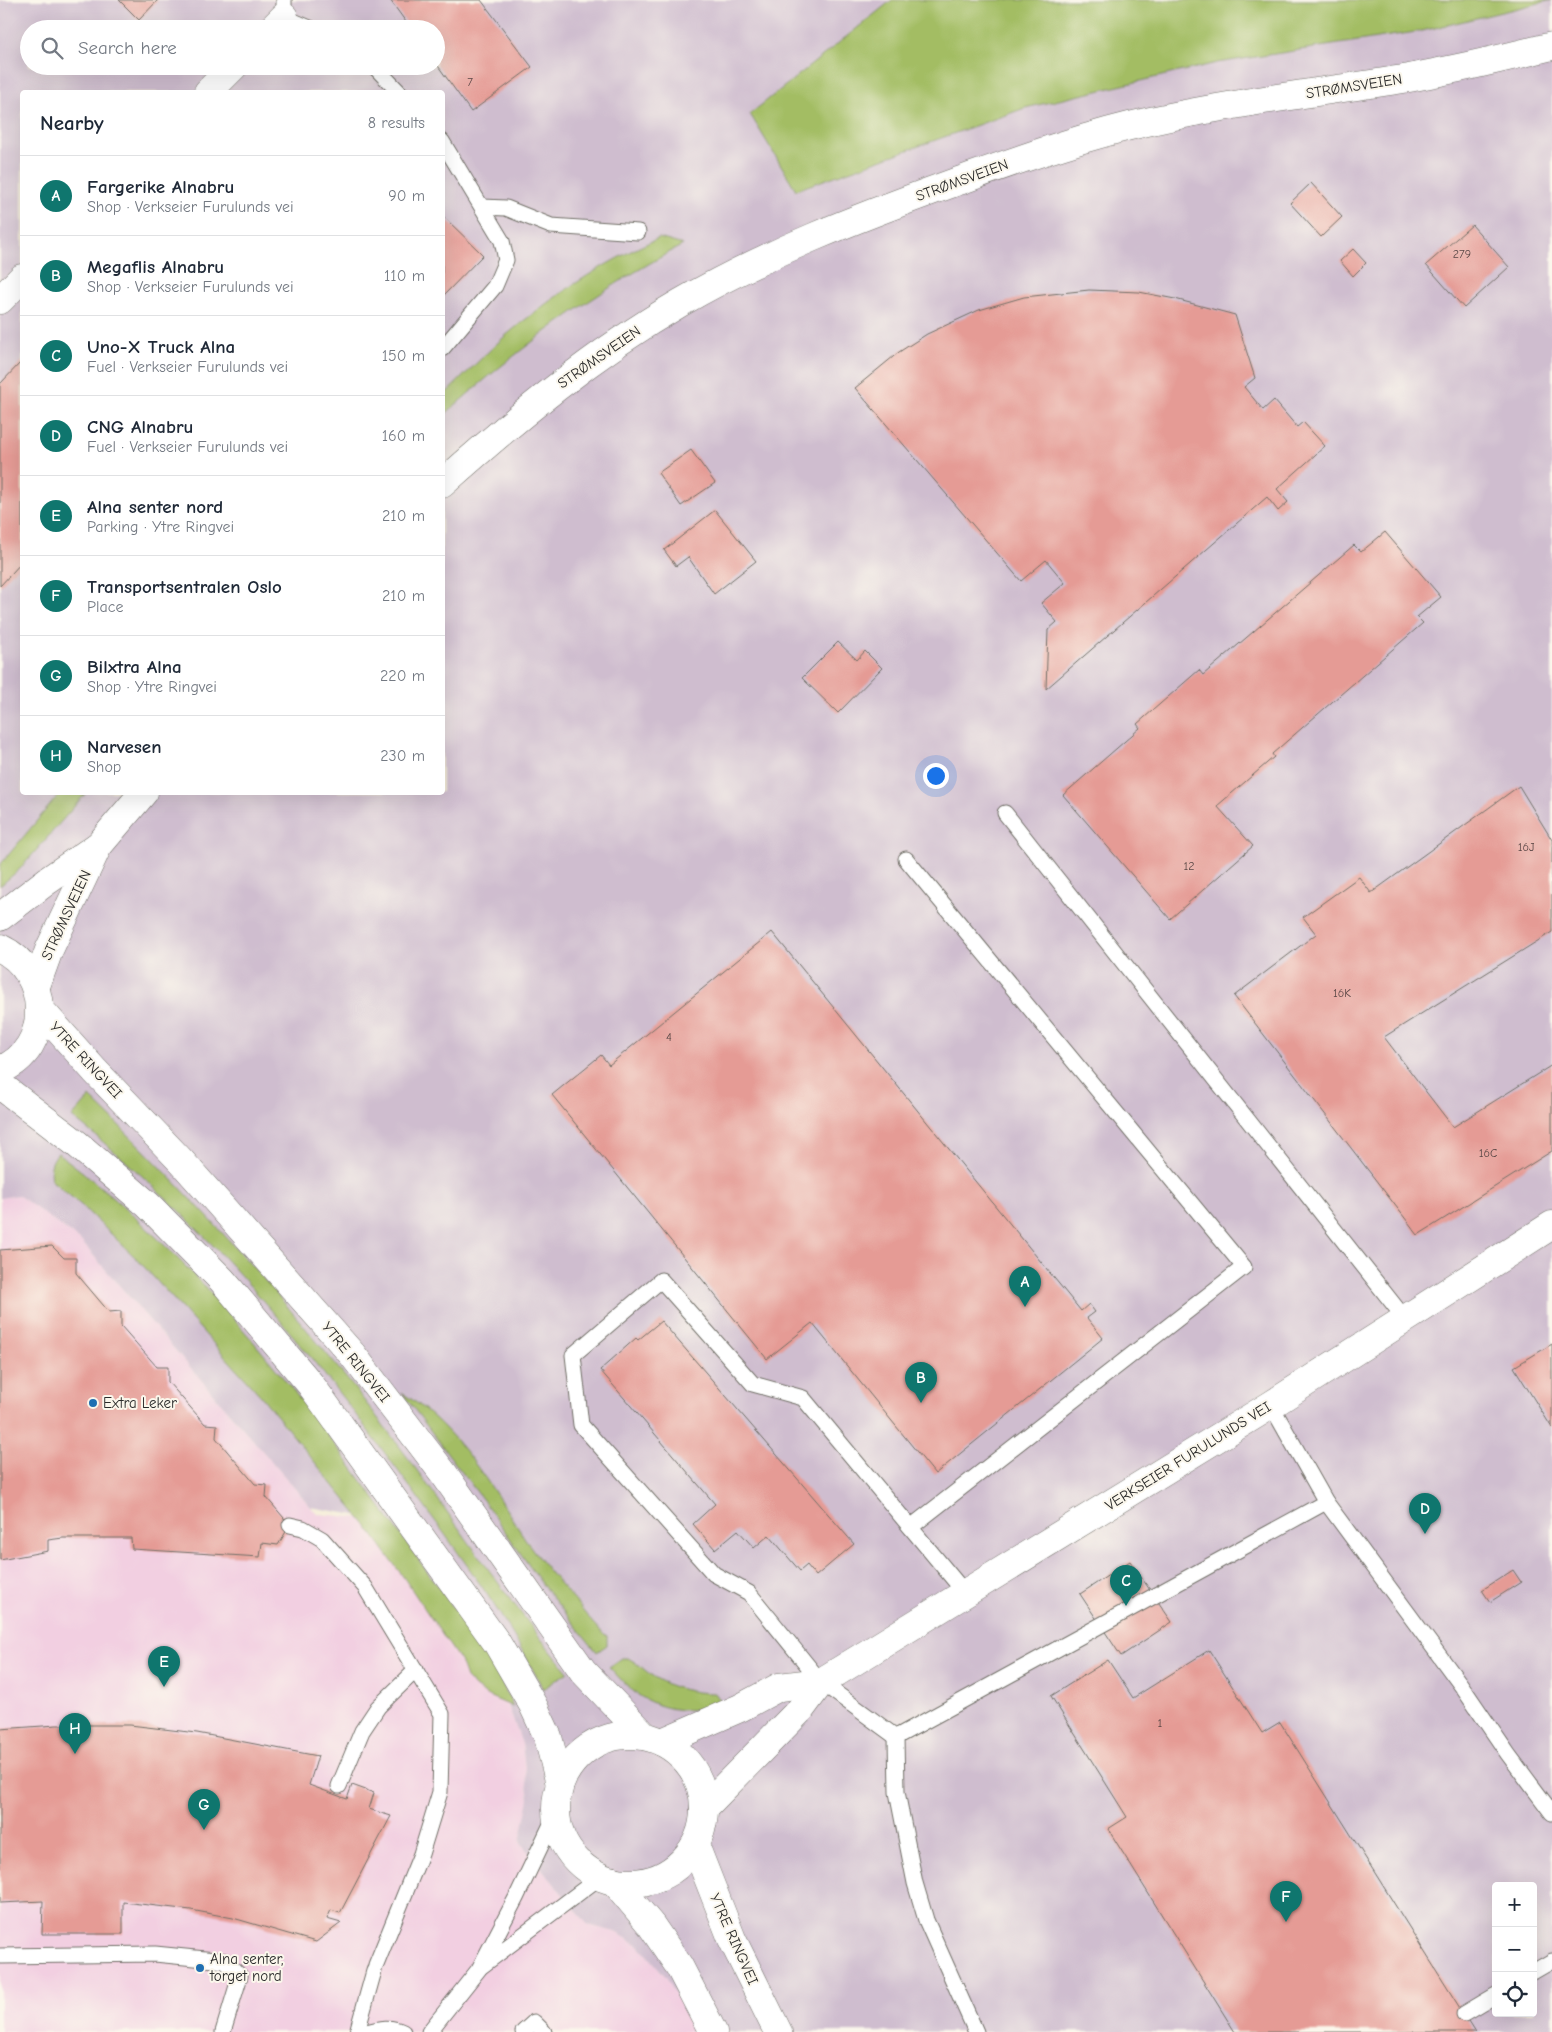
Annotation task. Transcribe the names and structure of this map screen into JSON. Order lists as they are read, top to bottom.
{
  "streets": {
    "main road": ["STRØMSVEIEN", "YTRE RINGVEI", "VERKSEIER FURULUNDS VEI"]
  },
  "crossings": [
    ["STRØMSVEIEN", "YTRE RINGVEI"],
    ["YTRE RINGVEI", "VERKSEIER FURULUNDS VEI"]
  ],
  "places": ["Extra Leker", "Alna senter, torget nord"],
  "house_numbers": [
    "7",
    "279",
    "16J",
    "12",
    "16K",
    "4",
    "16C",
    "1"
  ],
  "page": {
    "search": "Search here",
    "heading": ["Nearby", "8 results"],
    "list": [
      {
        "mark": "A",
        "name": "Fargerike Alnabru",
        "note": "Shop · Verkseier Furulunds vei",
        "value": "90 m"
      },
      {
        "mark": "B",
        "name": "Megaflis Alnabru",
        "note": "Shop · Verkseier Furulunds vei",
        "value": "110 m"
      },
      {
        "mark": "C",
        "name": "Uno-X Truck Alna",
        "note": "Fuel · Verkseier Furulunds vei",
        "value": "150 m"
      },
      {
        "mark": "D",
        "name": "CNG Alnabru",
        "note": "Fuel · Verkseier Furulunds vei",
        "value": "160 m"
      },
      {
        "mark": "E",
        "name": "Alna senter nord",
        "note": "Parking · Ytre Ringvei",
        "value": "210 m"
      },
      {
        "mark": "F",
        "name": "Transportsentralen Oslo",
        "note": "Place",
        "value": "210 m"
      },
      {
        "mark": "G",
        "name": "Bilxtra Alna",
        "note": "Shop · Ytre Ringvei",
        "value": "220 m"
      },
      {
        "mark": "H",
        "name": "Narvesen",
        "note": "Shop",
        "value": "230 m"
      }
    ],
    "pins": [
      "A",
      "B",
      "D",
      "C",
      "E",
      "H",
      "G",
      "F"
    ],
    "map_buttons": ["+", "−"]
  }
}
